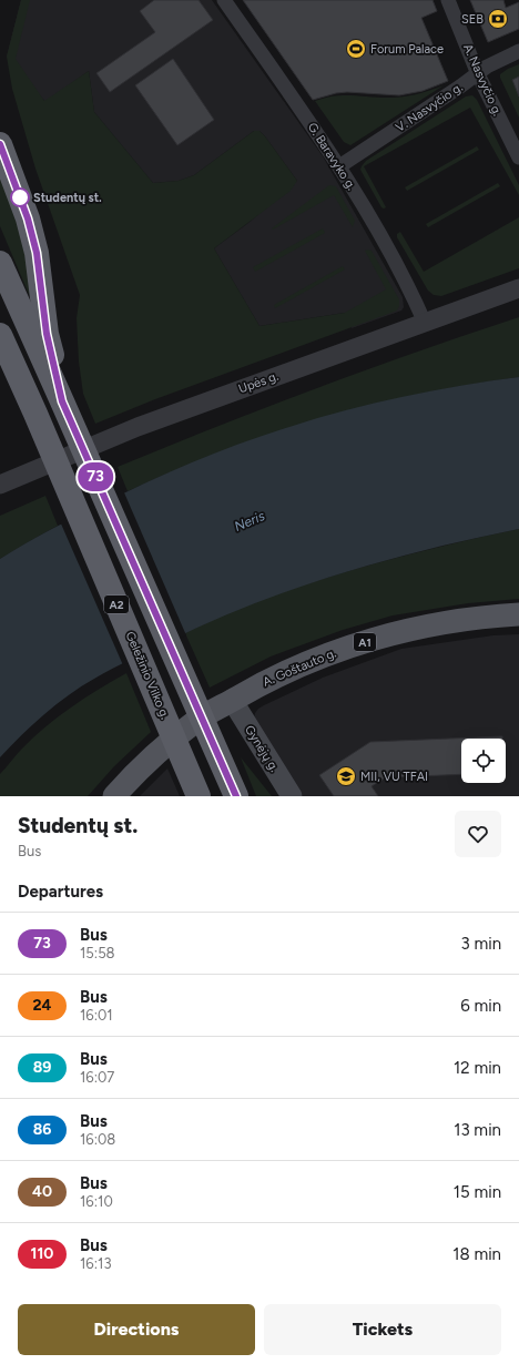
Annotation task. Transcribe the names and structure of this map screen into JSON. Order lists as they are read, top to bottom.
{
  "streets": {
    "highway": ["A2", "Geležinio Vilko g."],
    "main road": ["A1", "A. Goštauto g.", "Gynėjų g."],
    "street": [
      "A. Nasvyčio g.",
      "V. Nasvyčio g.",
      "G. Baravyko g.",
      "Upės g."
    ]
  },
  "crossings": [
    ["A. Nasvyčio g.", "V. Nasvyčio g."],
    ["V. Nasvyčio g.", "G. Baravyko g."],
    ["G. Baravyko g.", "Upės g."],
    ["A. Goštauto g.", "Gynėjų g."]
  ],
  "water": ["Neris"],
  "places": {
    "bank": ["SEB"],
    "sports": ["Forum Palace"],
    "other": ["Studentų st."],
    "school or university": ["MII, VU TFAI"]
  },
  "lines": ["bus line 73"],
  "page": {
    "on_map": "73",
    "heading": [
      ["Studentų st.", "Bus"],
      "Departures"
    ],
    "list": [
      {
        "mark": "73",
        "name": "Bus",
        "note": "15:58",
        "value": "3 min"
      },
      {
        "mark": "24",
        "name": "Bus",
        "note": "16:01",
        "value": "6 min"
      },
      {
        "mark": "89",
        "name": "Bus",
        "note": "16:07",
        "value": "12 min"
      },
      {
        "mark": "86",
        "name": "Bus",
        "note": "16:08",
        "value": "13 min"
      },
      {
        "mark": "40",
        "name": "Bus",
        "note": "16:10",
        "value": "15 min"
      },
      {
        "mark": "110",
        "name": "Bus",
        "note": "16:13",
        "value": "18 min"
      }
    ],
    "buttons": ["Directions", "Tickets"]
  }
}
